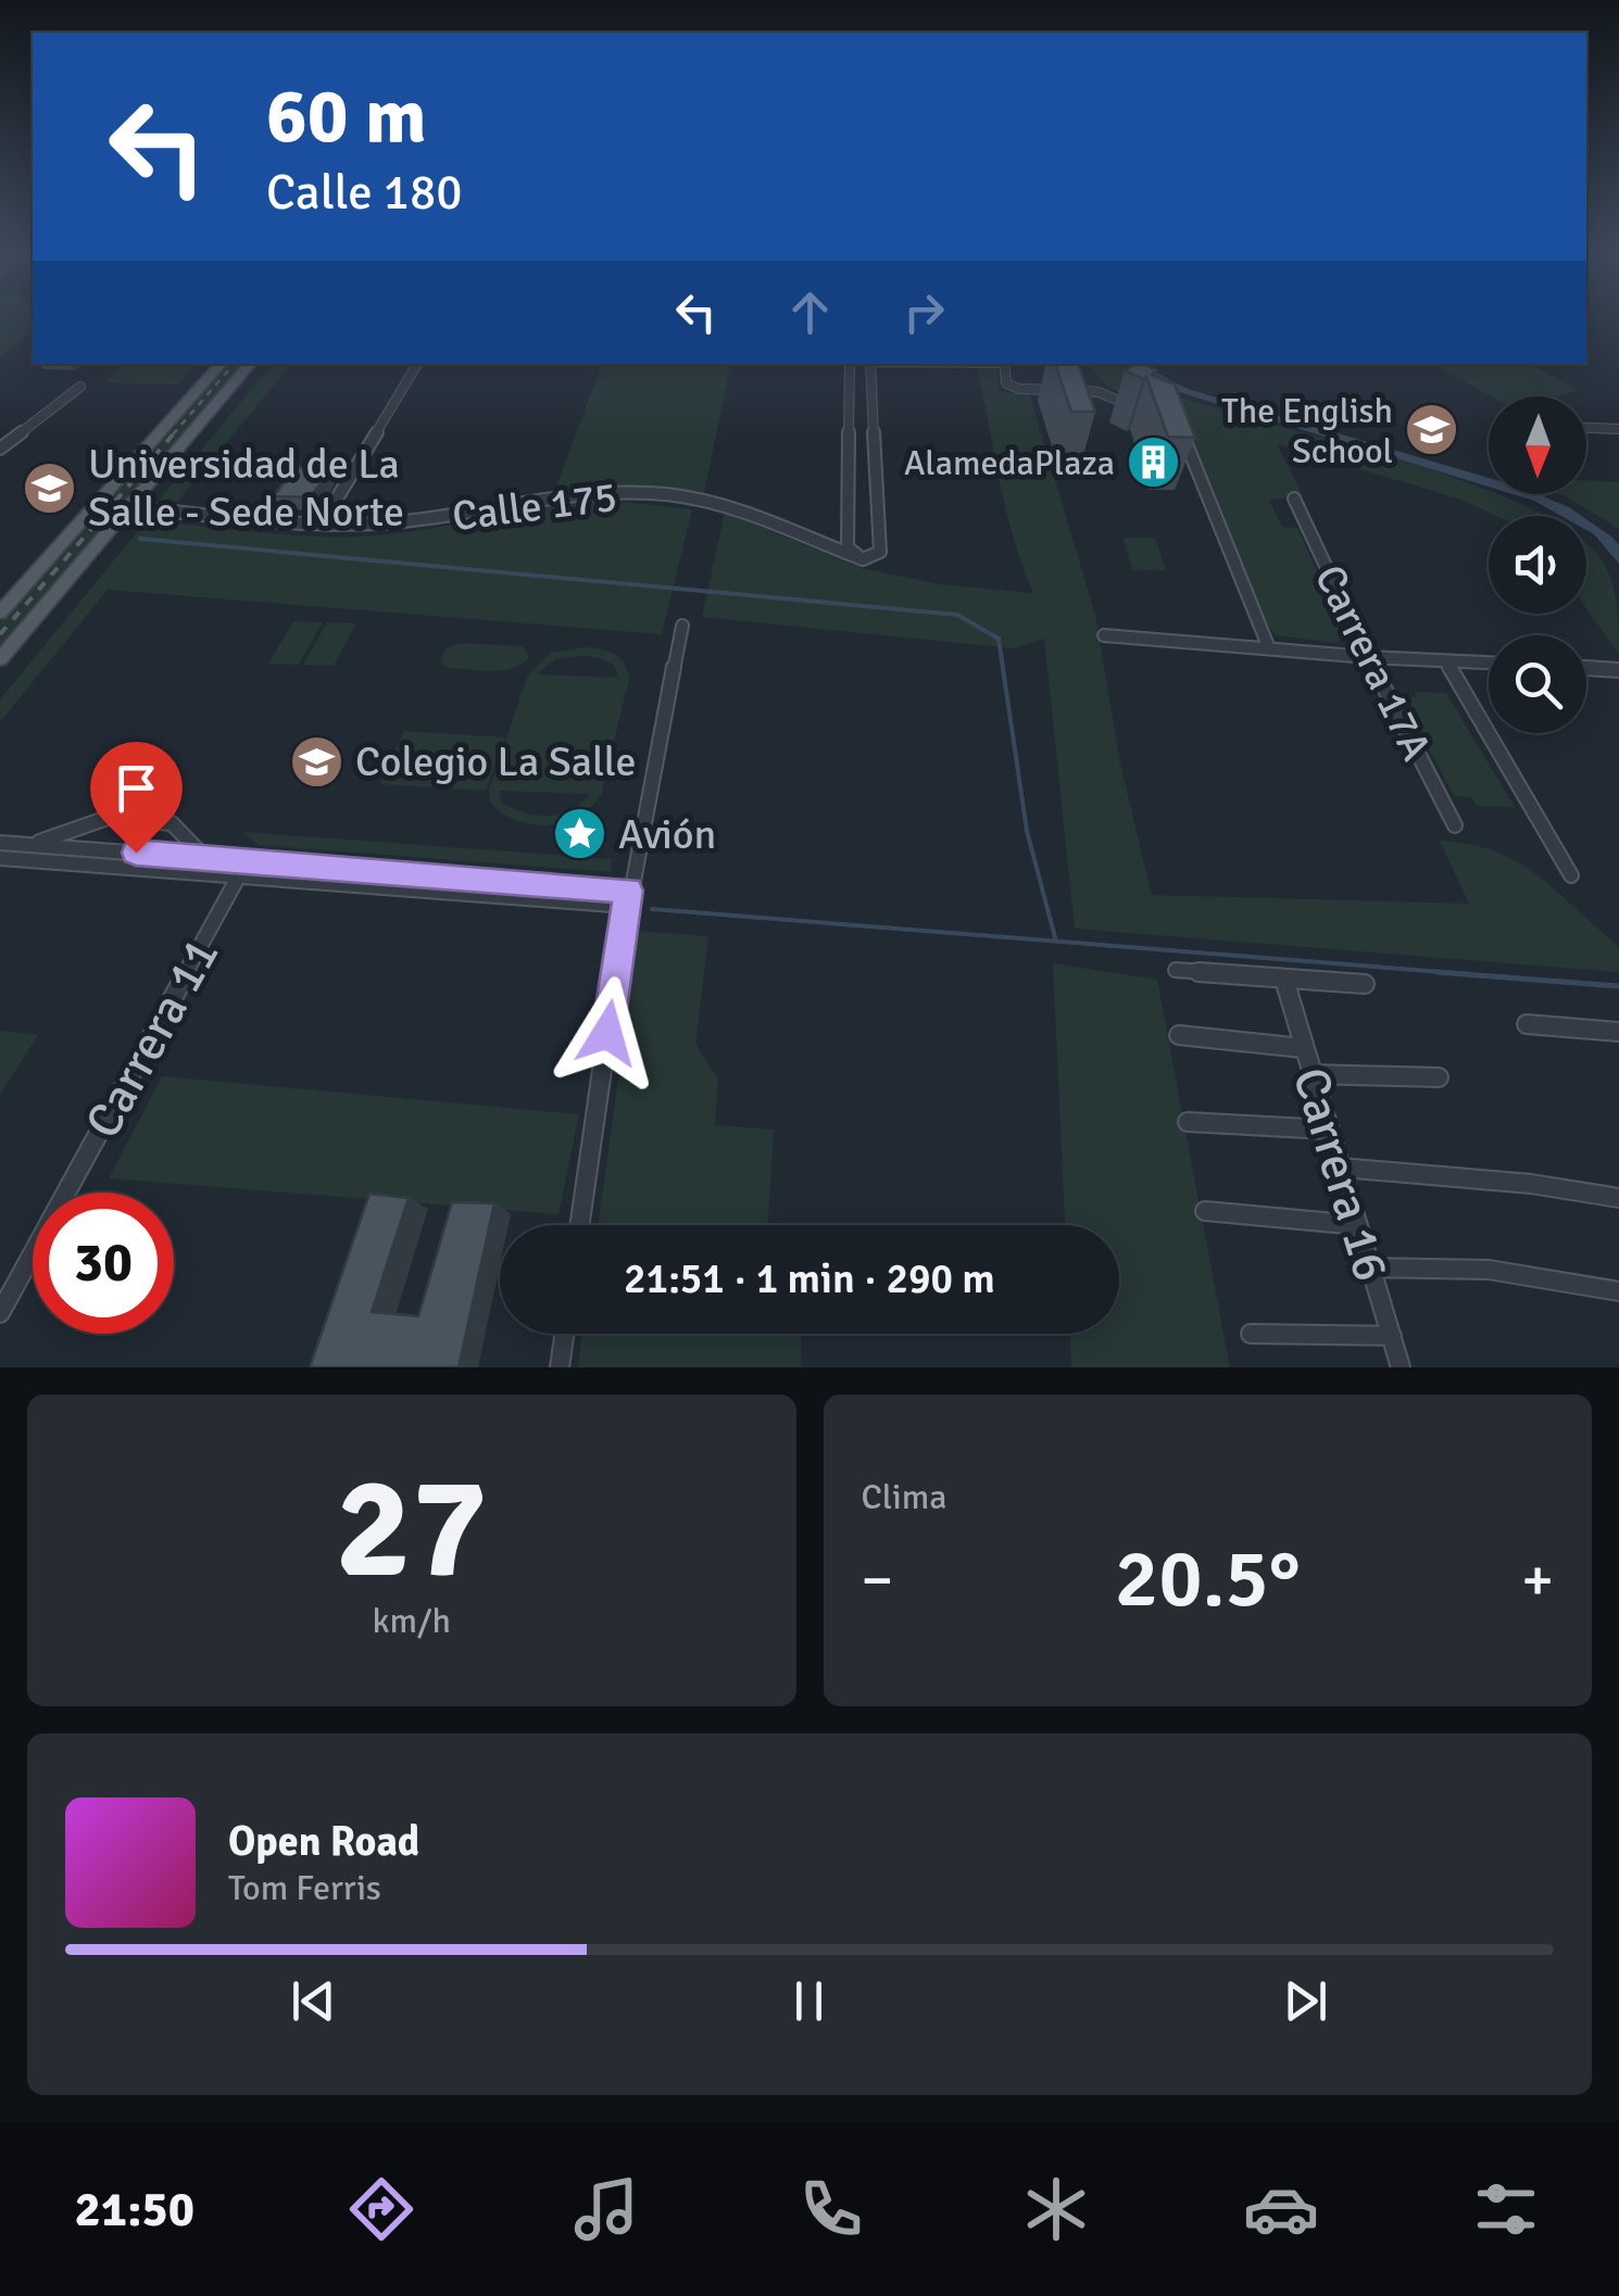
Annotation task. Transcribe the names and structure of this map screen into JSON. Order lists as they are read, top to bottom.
{
  "streets": {
    "street": [
      "Calle 175",
      "Carrera 17A",
      "Carrera 11",
      "Carrera 16"
    ]
  },
  "places": {
    "school or university": ["The English School", "Universidad de La Salle - Sede Norte", "Colegio La Salle"],
    "building": ["AlamedaPlaza"],
    "place": ["Avión"]
  },
  "north": "bottom",
  "page": {
    "turn": ["60 m", "Calle 180"],
    "limit": "30",
    "trip": "21:51 · 1 min · 290 m",
    "tile": [
      ["27", "km/h"],
      "Clima"
    ],
    "heat": ["−", "20.5°", "+"],
    "song": ["Open Road", "Tom Ferris"],
    "tabs": "21:50"
  }
}
